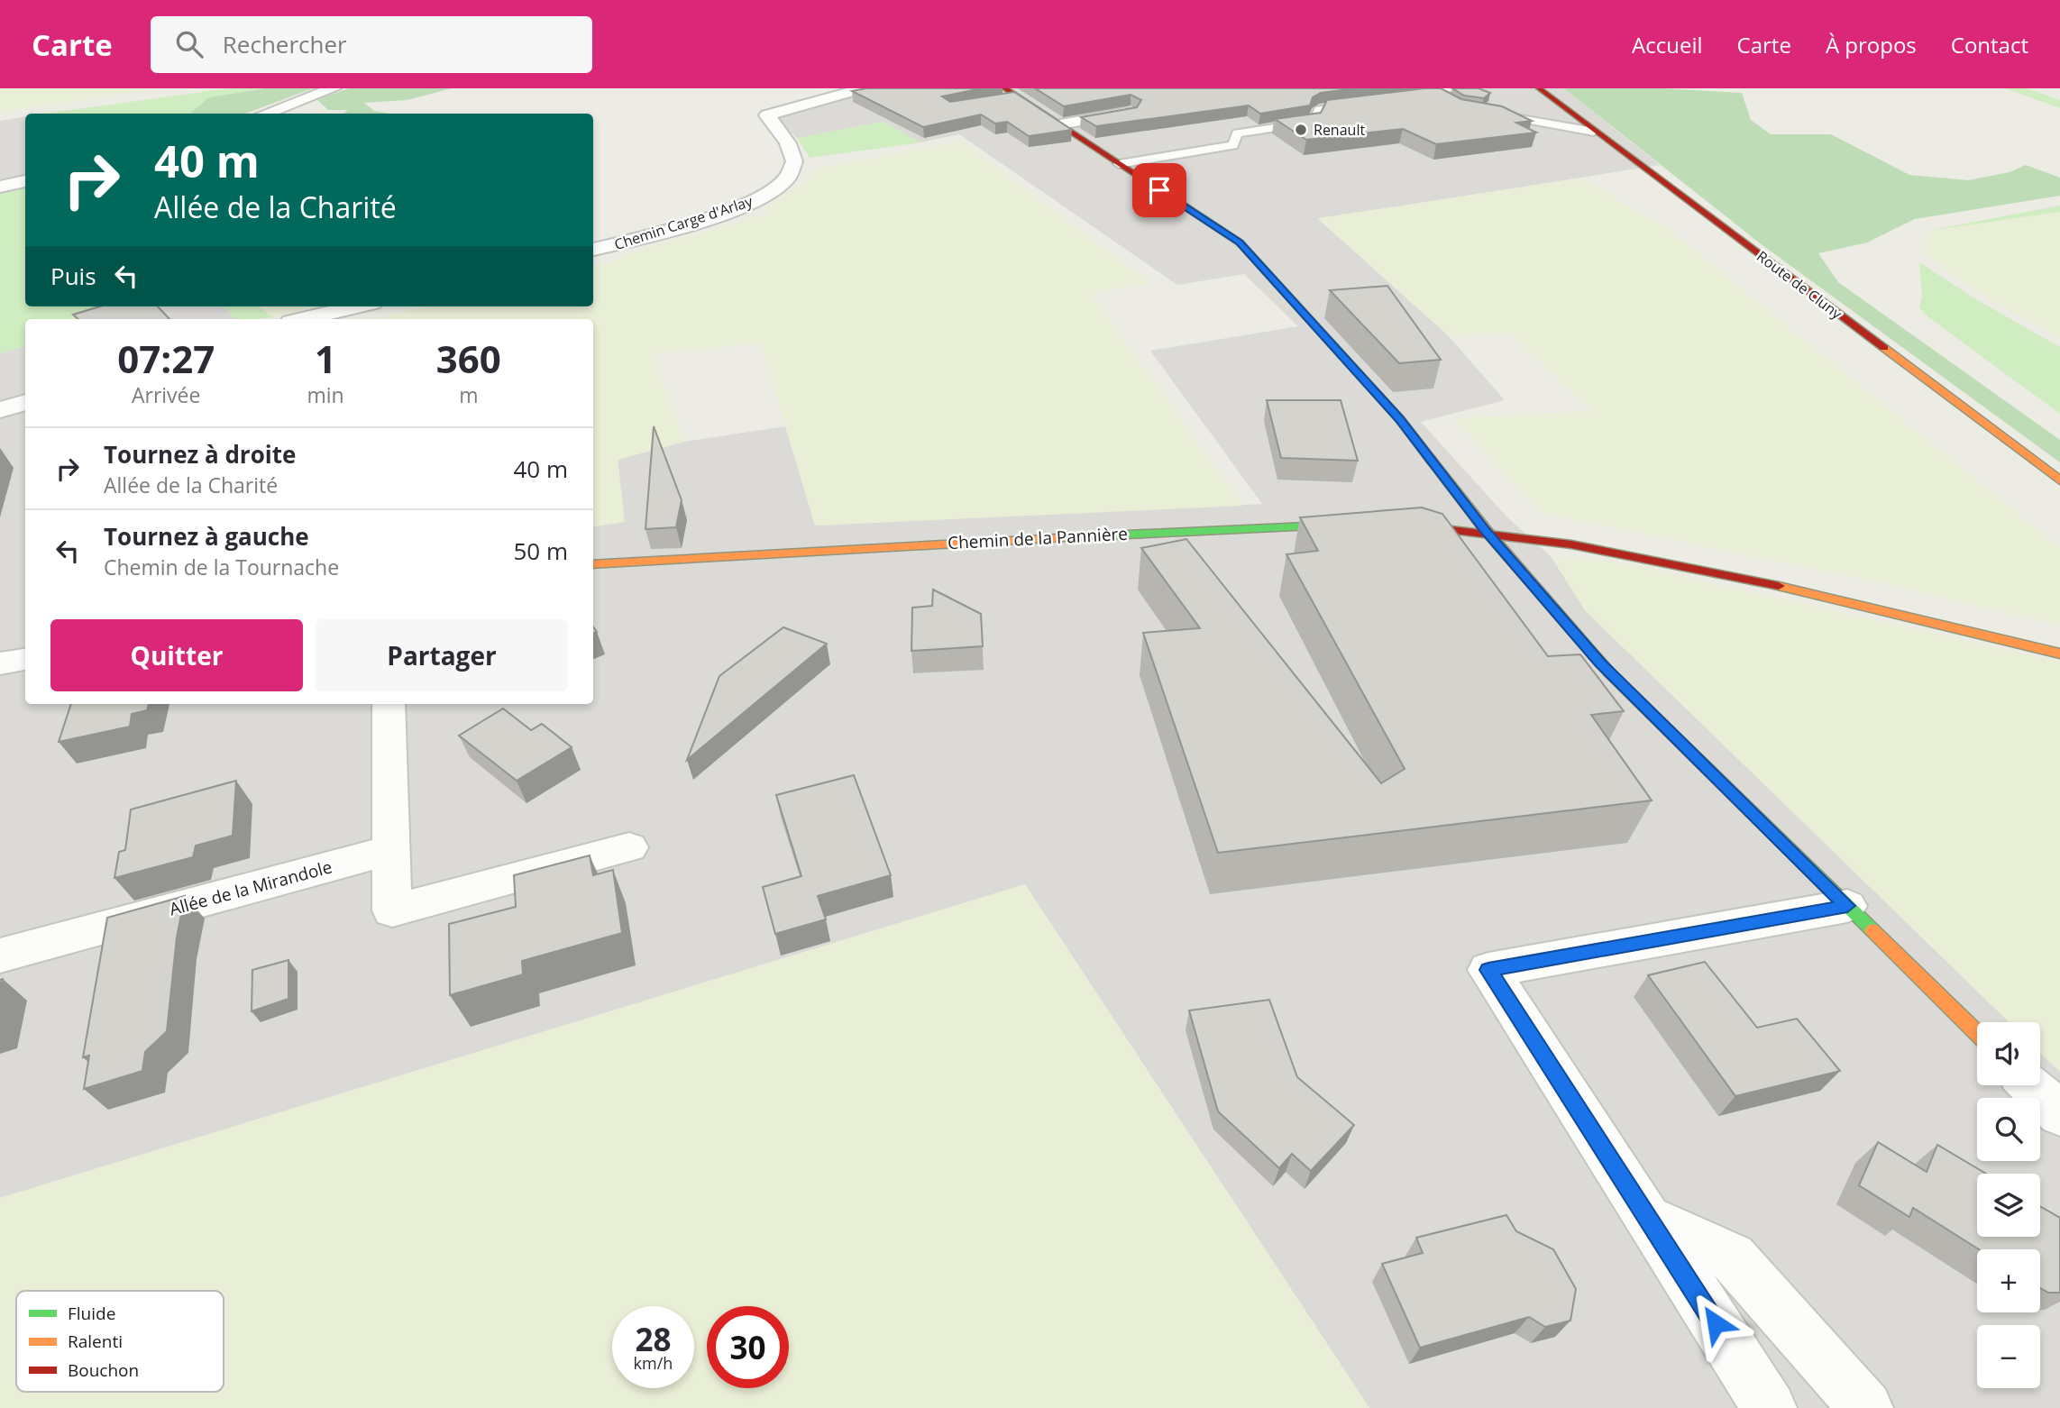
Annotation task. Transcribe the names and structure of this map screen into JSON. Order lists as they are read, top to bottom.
{
  "streets": {
    "street": [
      "Chemin Carge d'Arlay",
      "Route de Cluny",
      "Chemin de la Pannière",
      "Allée de la Mirandole"
    ]
  },
  "places": ["Renault"],
  "legend": ["Fluide", "Ralenti", "Bouchon"],
  "page": {
    "header": "Carte",
    "search": "Rechercher",
    "nav": [
      "Accueil",
      "Carte",
      "À propos",
      "Contact"
    ],
    "turn": ["40 m", "Allée de la Charité"],
    "then": "Puis",
    "eta": [
      "07:27",
      "Arrivée",
      "1",
      "min",
      "360",
      "m"
    ],
    "list": [
      {
        "name": "Tournez à droite",
        "note": "Allée de la Charité",
        "value": "40 m"
      },
      {
        "name": "Tournez à gauche",
        "note": "Chemin de la Tournache",
        "value": "50 m"
      }
    ],
    "buttons": ["Quitter", "Partager"],
    "map_buttons": ["+", "−"],
    "speed": "28 km/h",
    "limit": "30"
  }
}
